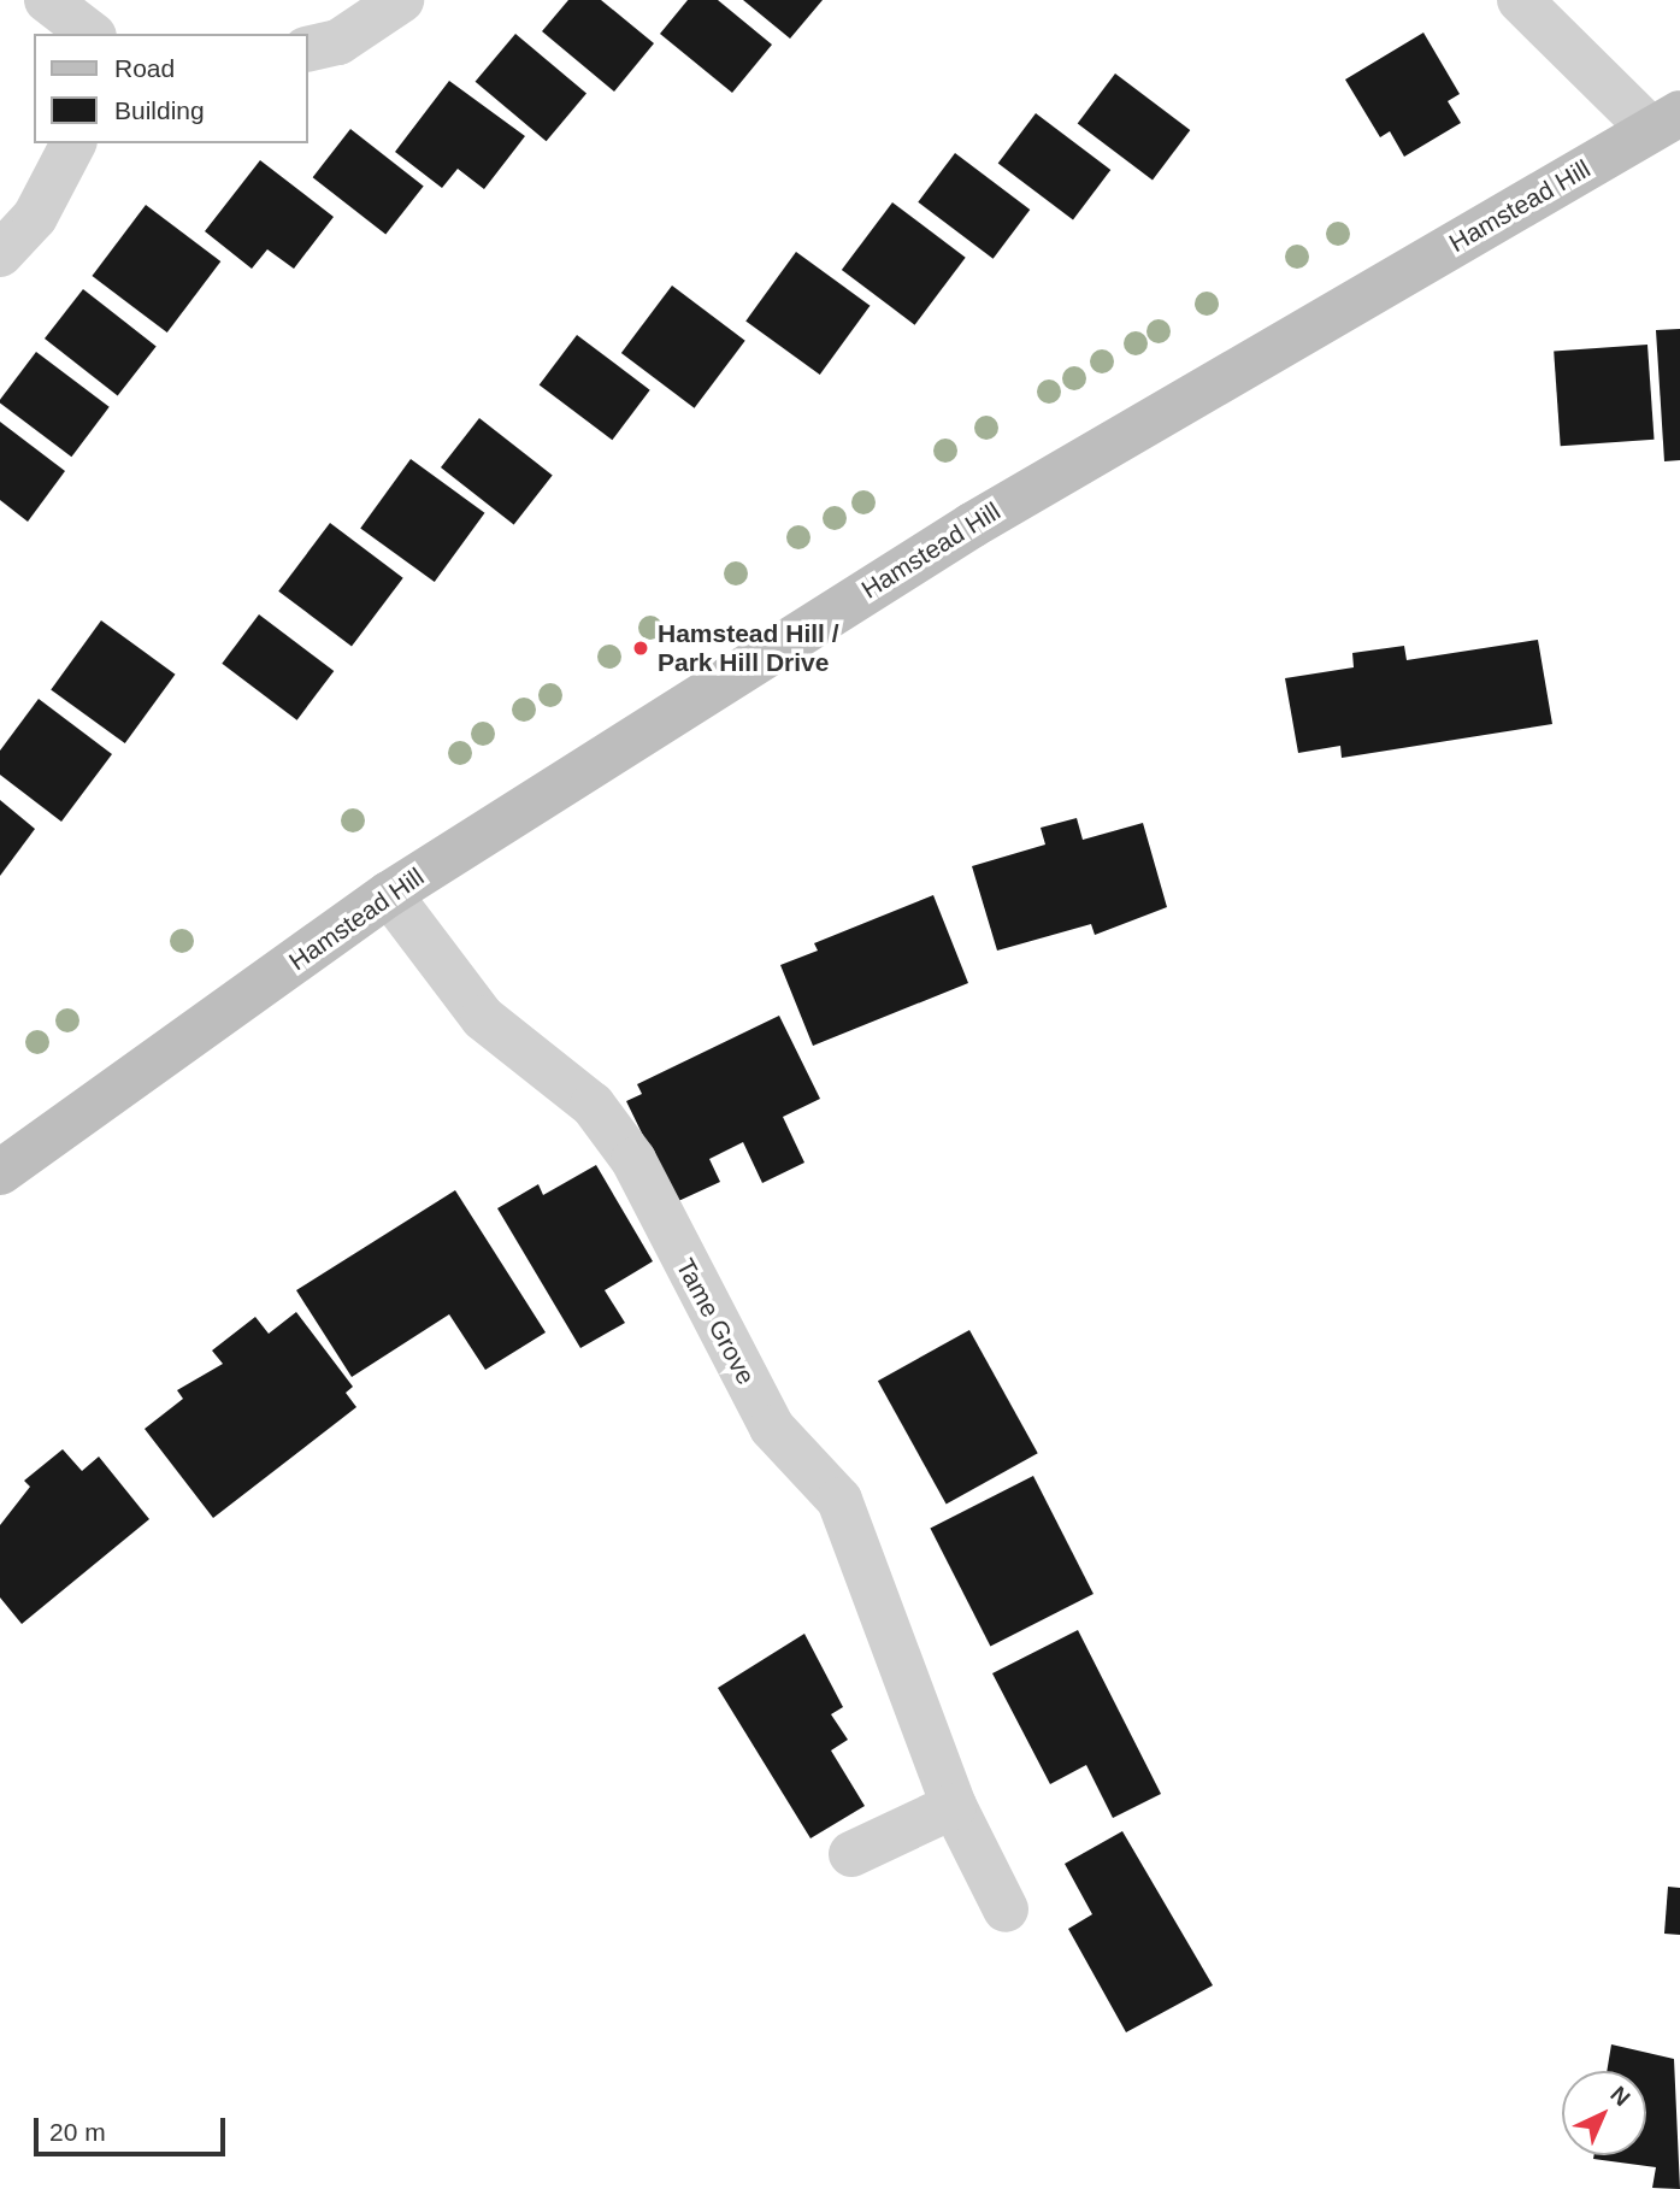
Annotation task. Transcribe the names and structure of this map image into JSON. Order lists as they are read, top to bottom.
{
  "streets": {
    "main road": ["Hamstead Hill"],
    "street": ["Tame Grove"]
  },
  "crossings": [
    ["Hamstead Hill", "Tame Grove"]
  ],
  "places": ["Hamstead Hill / Park Hill Drive"],
  "legend": ["Road", "Building"],
  "scale_bar": "20 m",
  "north": "top right"
}
